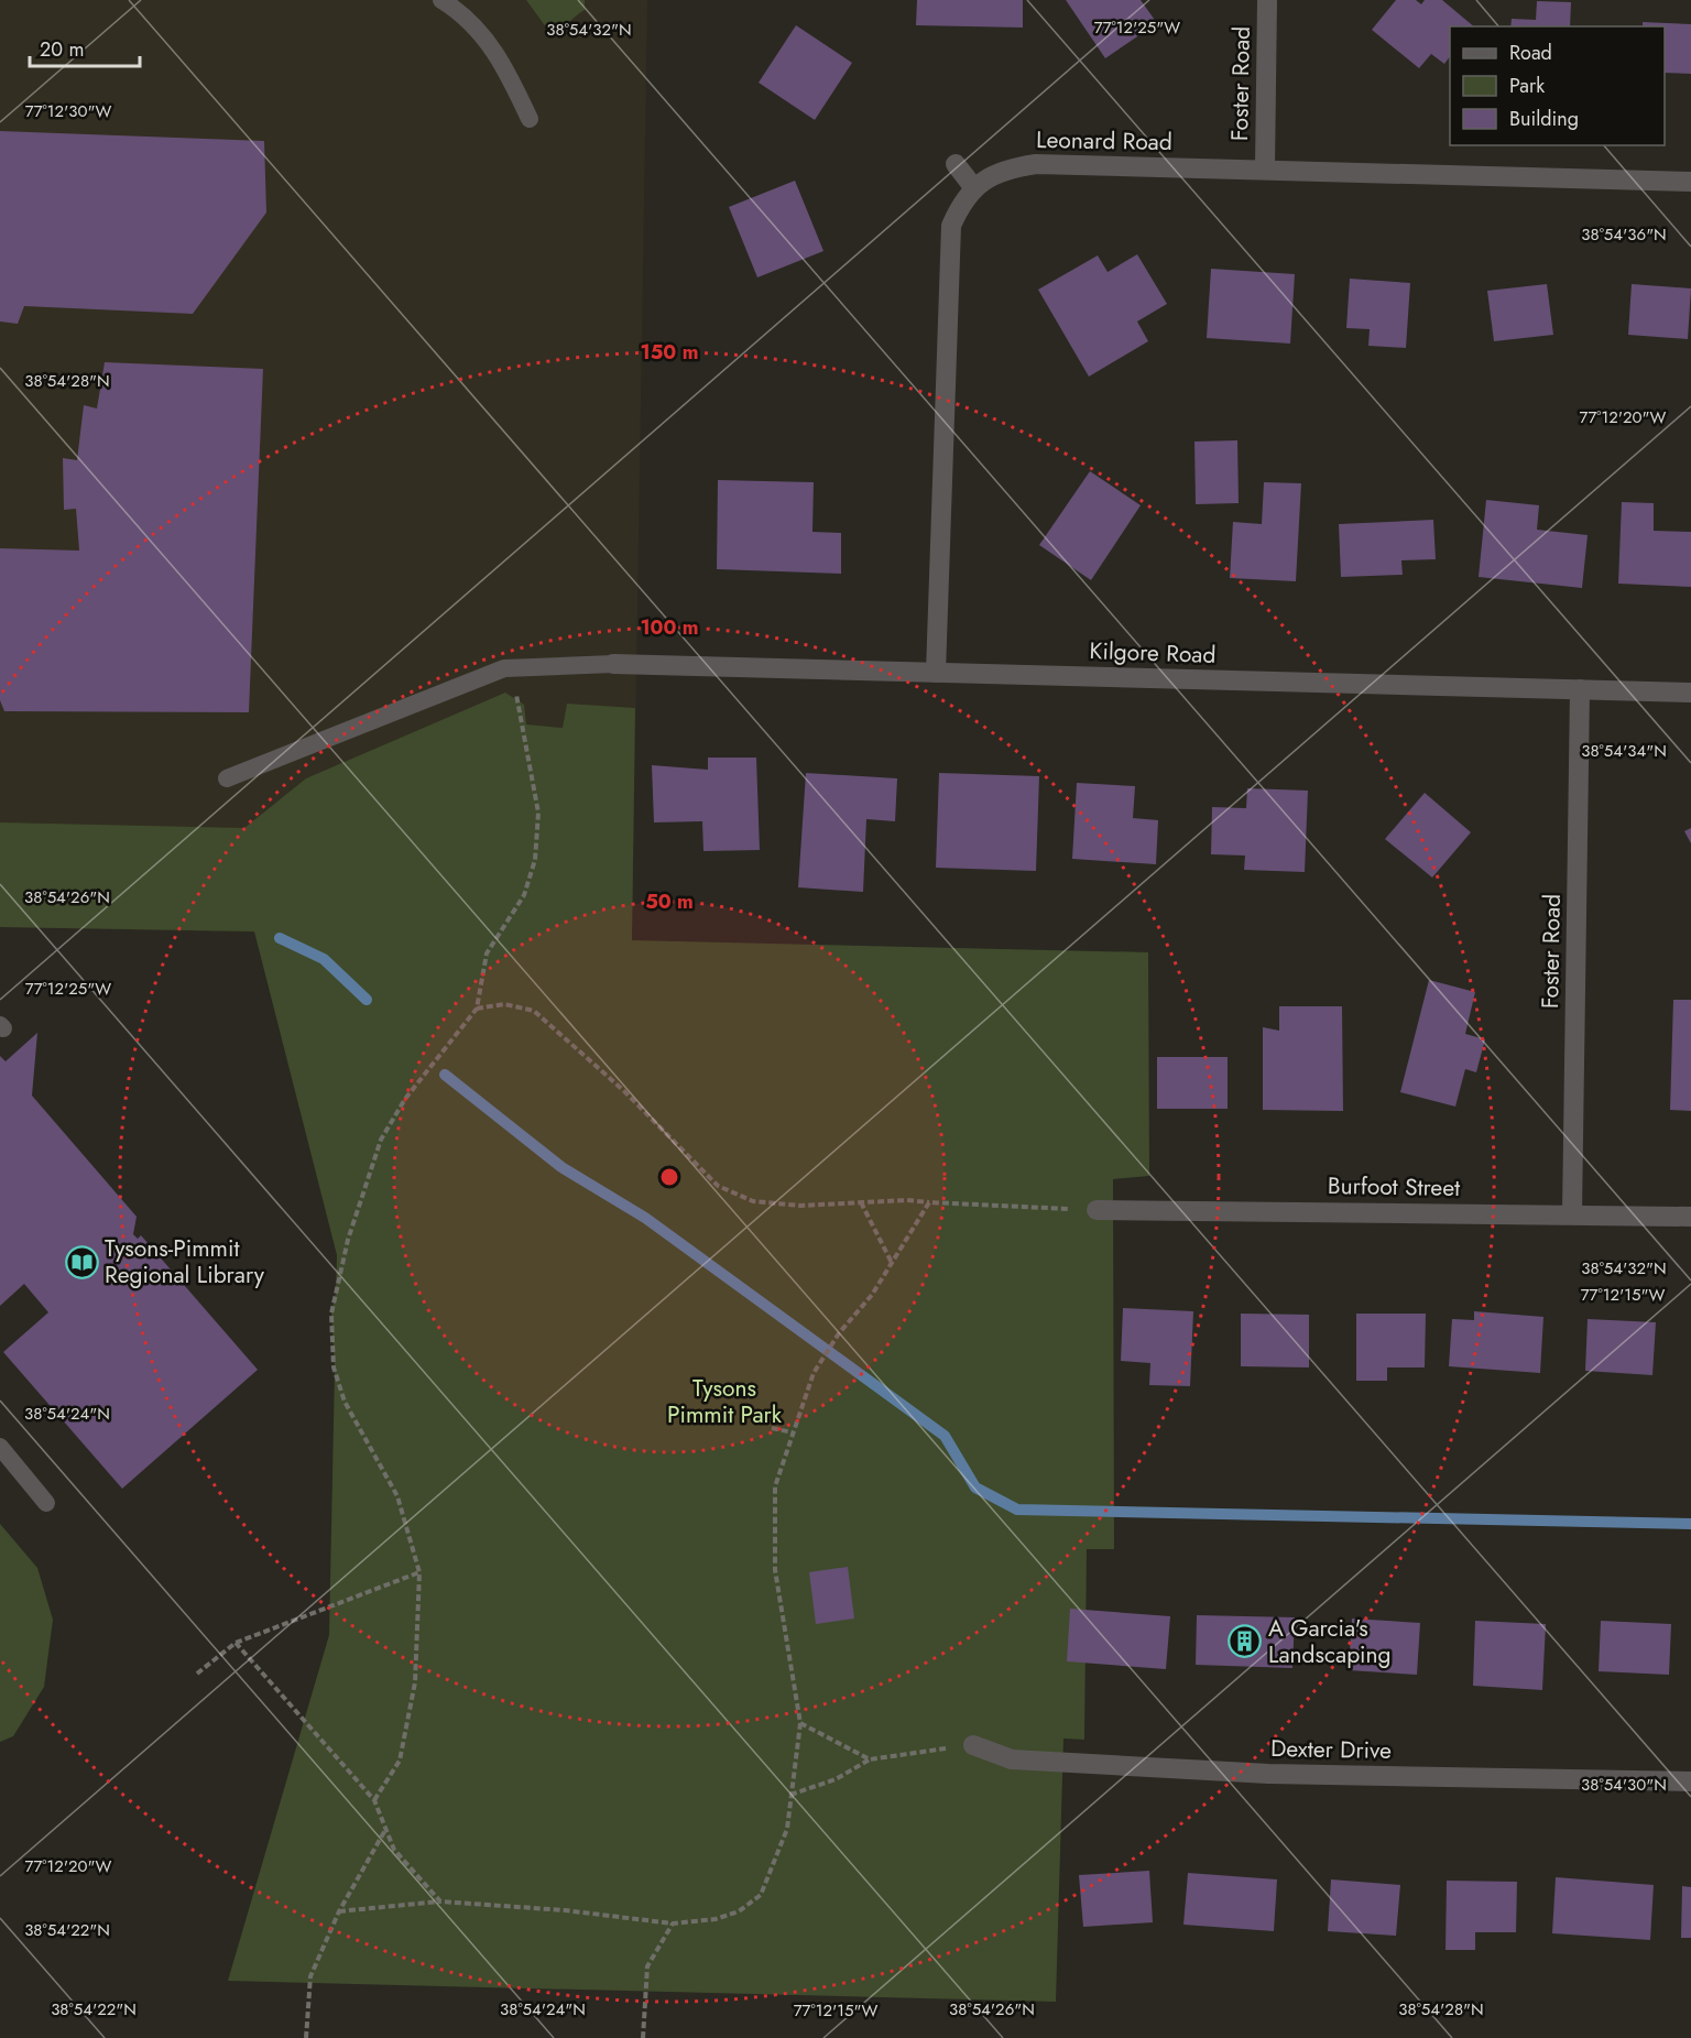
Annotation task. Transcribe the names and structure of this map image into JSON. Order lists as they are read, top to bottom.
{
  "streets": {
    "street": [
      "Foster Road",
      "Leonard Road",
      "Kilgore Road",
      "Burfoot Street",
      "Dexter Drive"
    ]
  },
  "crossings": [
    ["Foster Road", "Leonard Road"],
    ["Foster Road", "Kilgore Road"],
    ["Foster Road", "Burfoot Street"],
    ["Leonard Road", "Kilgore Road"]
  ],
  "parks": ["Tysons Pimmit Park"],
  "places": {
    "library": ["Tysons-Pimmit Regional Library"],
    "building": ["A Garcia's Landscaping"]
  },
  "legend": ["Road", "Park", "Building"],
  "scale_bar": "20 m",
  "coordinates": [
    "77°12'25\"W",
    "38°54'32\"N",
    "77°12'30\"W",
    "38°54'36\"N",
    "38°54'28\"N",
    "77°12'20\"W",
    "38°54'34\"N",
    "38°54'26\"N",
    "77°12'15\"W",
    "38°54'24\"N",
    "38°54'30\"N",
    "38°54'22\"N"
  ],
  "rings": ["150 m", "100 m", "50 m"]
}
